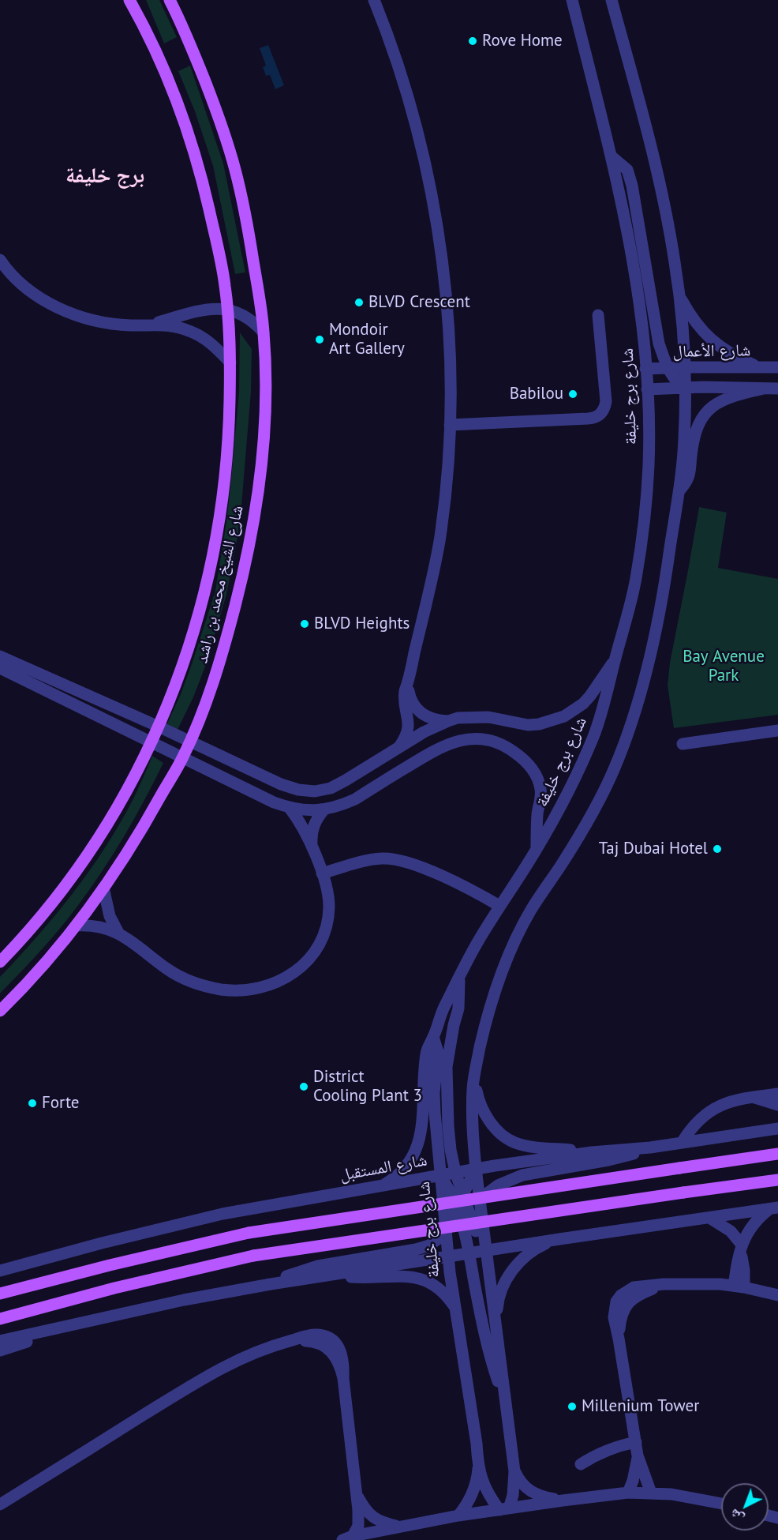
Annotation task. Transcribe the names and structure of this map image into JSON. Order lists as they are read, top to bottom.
{
  "streets": {
    "main road": ["شارع الشيخ محمد بن راشد"],
    "street": ["شارع الأعمال", "شارع برج خليفة", "شارع المستقبل"]
  },
  "crossings": [
    ["شارع الأعمال", "شارع برج خليفة"],
    ["شارع برج خليفة", "شارع المستقبل"]
  ],
  "districts": ["برج خليفة"],
  "parks": ["Bay Avenue Park"],
  "places": [
    "Rove Home",
    "BLVD Crescent",
    "Mondoir Art Gallery",
    "Babilou",
    "BLVD Heights",
    "Taj Dubai Hotel",
    "District Cooling Plant 3",
    "Forte",
    "Millenium Tower"
  ],
  "north": "bottom left"
}
